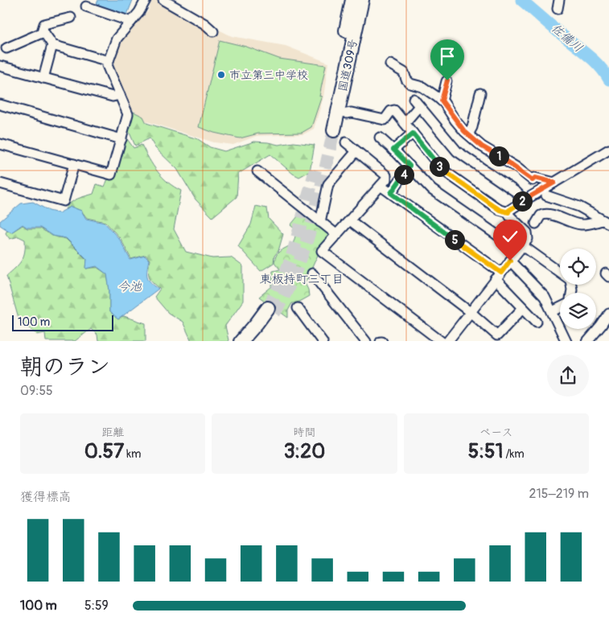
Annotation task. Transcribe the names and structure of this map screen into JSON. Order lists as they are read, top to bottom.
{
  "streets": {
    "highway": ["国道309号"]
  },
  "districts": ["東板持町三丁目"],
  "water": ["佐備川", "今池"],
  "places": ["市立第三中学校"],
  "scale_bar": "100 m",
  "page": {
    "pins": [
      "1",
      "3",
      "4",
      "2",
      "5"
    ],
    "scale": "100 m",
    "heading": ["朝のラン", "09:55"],
    "stats": [
      ["距離", "0.57 km"],
      ["時間", "3:20"],
      ["ペース", "5:51 /km"]
    ],
    "chart": ["獲得標高", "215–219 m"],
    "list": [
      {
        "name": "100 m",
        "note": "5:59"
      }
    ]
  }
}
